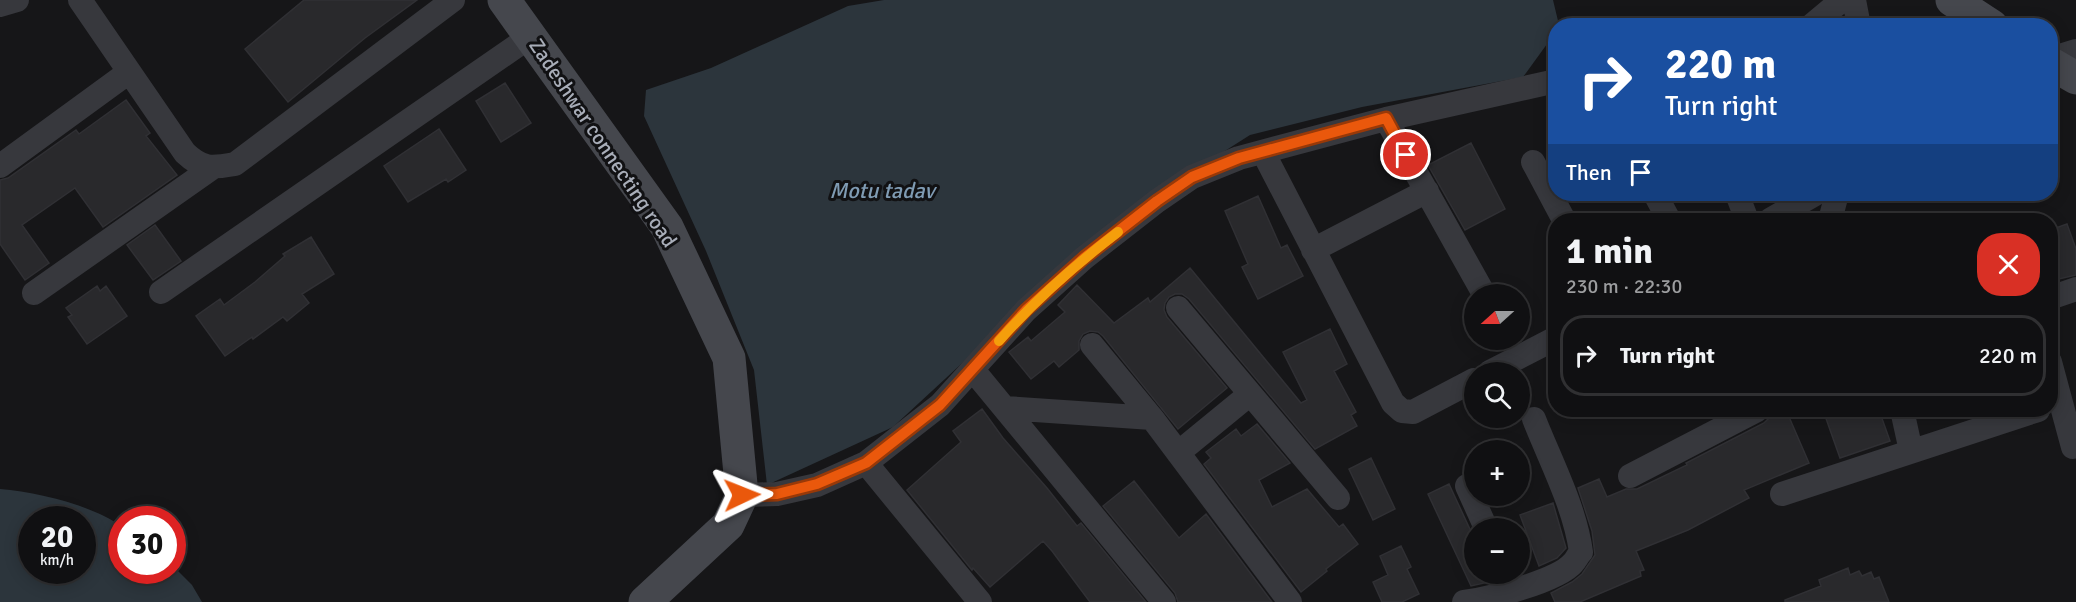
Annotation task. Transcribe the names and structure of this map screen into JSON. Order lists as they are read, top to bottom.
{
  "streets": {
    "street": ["Zadeshwar connecting road"]
  },
  "water": ["Motu tadav"],
  "north": "left",
  "page": {
    "turn": ["220 m", "Turn right"],
    "then": "Then",
    "heading": ["1 min", "230 m · 22:30"],
    "map_buttons": ["+", "−"],
    "list": [
      {
        "name": "Turn right",
        "value": "220 m"
      }
    ],
    "speed": "20 km/h",
    "limit": "30"
  }
}
